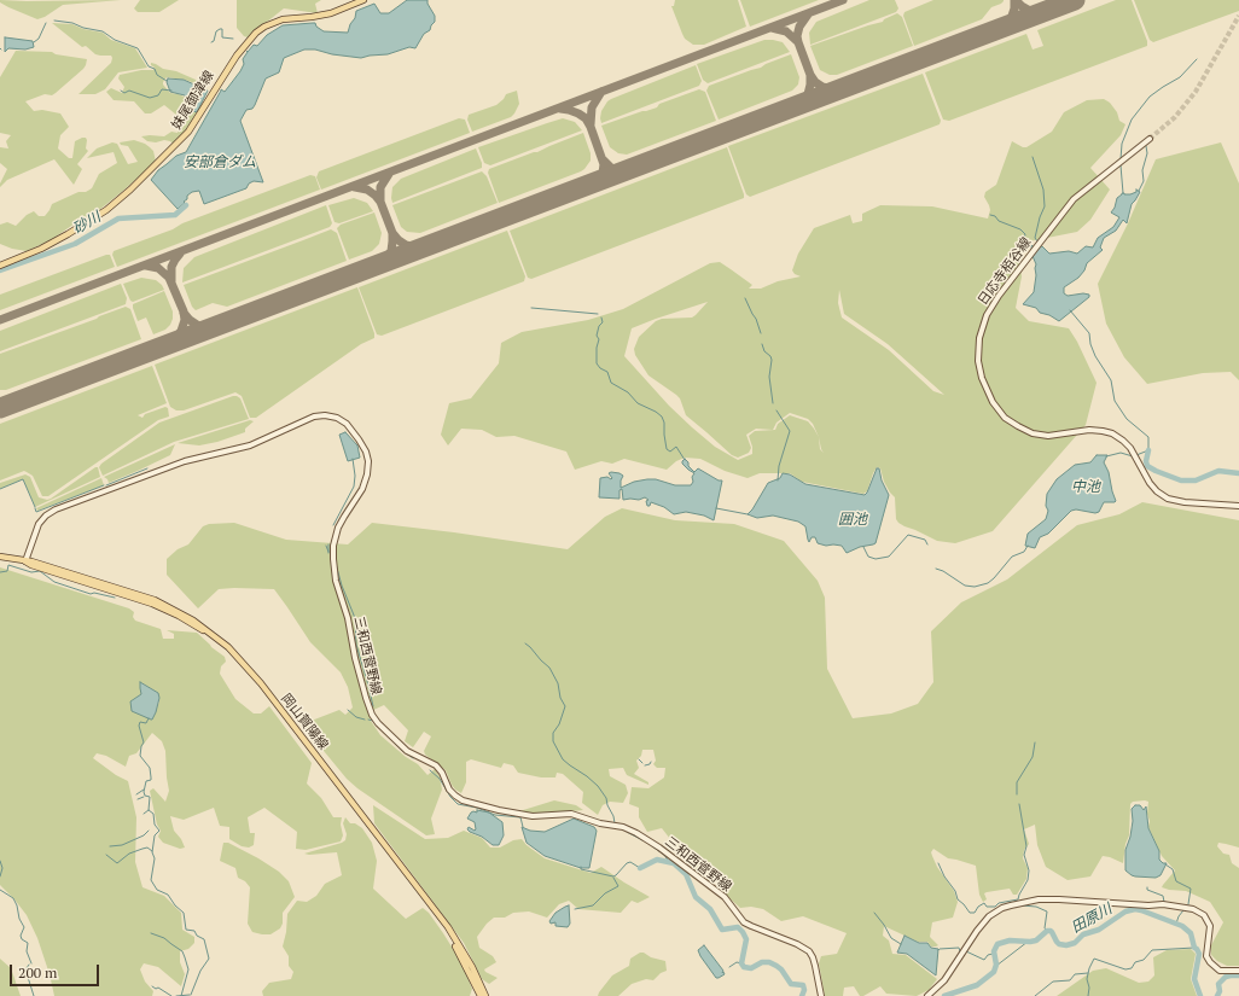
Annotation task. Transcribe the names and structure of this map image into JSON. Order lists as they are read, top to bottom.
{
  "streets": {
    "main road": [
      "妹尾御津線",
      "日応寺栢谷線",
      "三和西菅野線",
      "岡山賀陽線"
    ]
  },
  "crossings": [
    ["三和西菅野線", "岡山賀陽線"]
  ],
  "water": [
    "安部倉ダム",
    "砂川",
    "中池",
    "囲池",
    "田原川"
  ],
  "scale_bar": "200 m"
}
